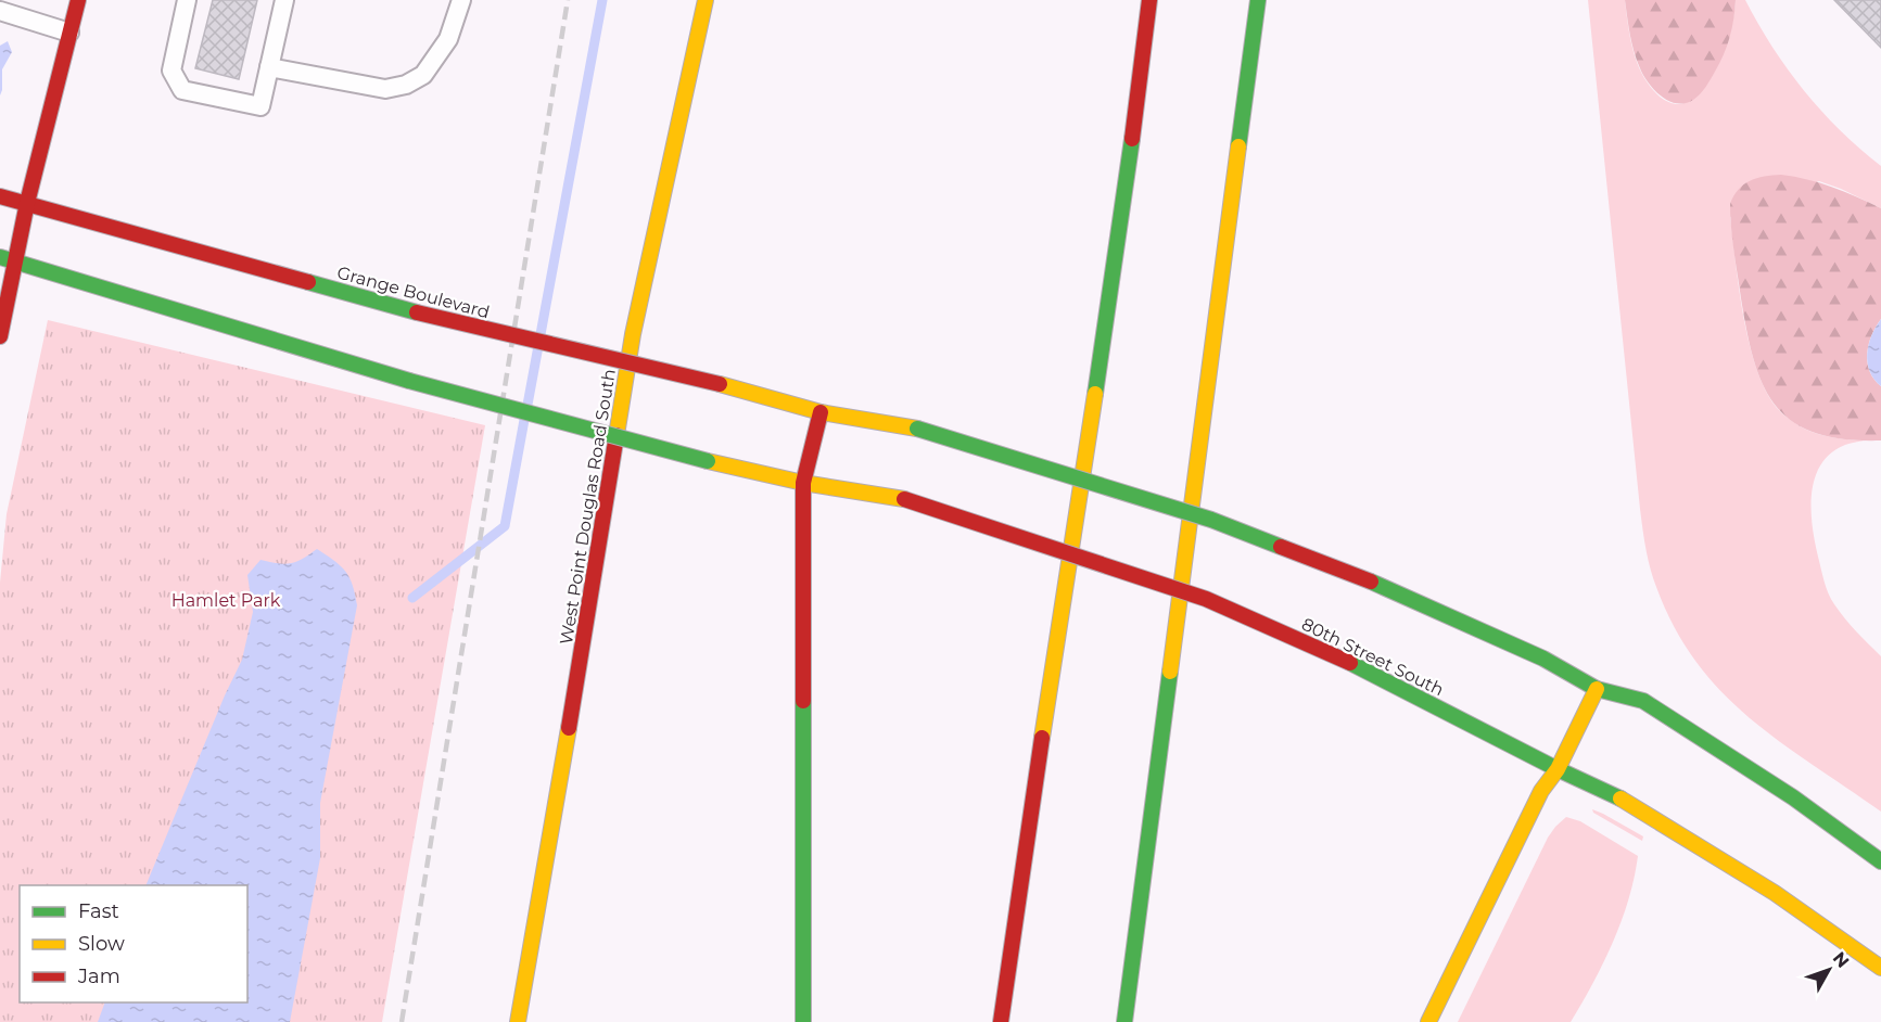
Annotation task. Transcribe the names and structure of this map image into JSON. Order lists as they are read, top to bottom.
{
  "streets": {
    "main road": ["Grange Boulevard", "West Point Douglas Road South", "80th Street South"]
  },
  "parks": ["Hamlet Park"],
  "legend": ["Fast", "Slow", "Jam"],
  "north": "top right"
}
